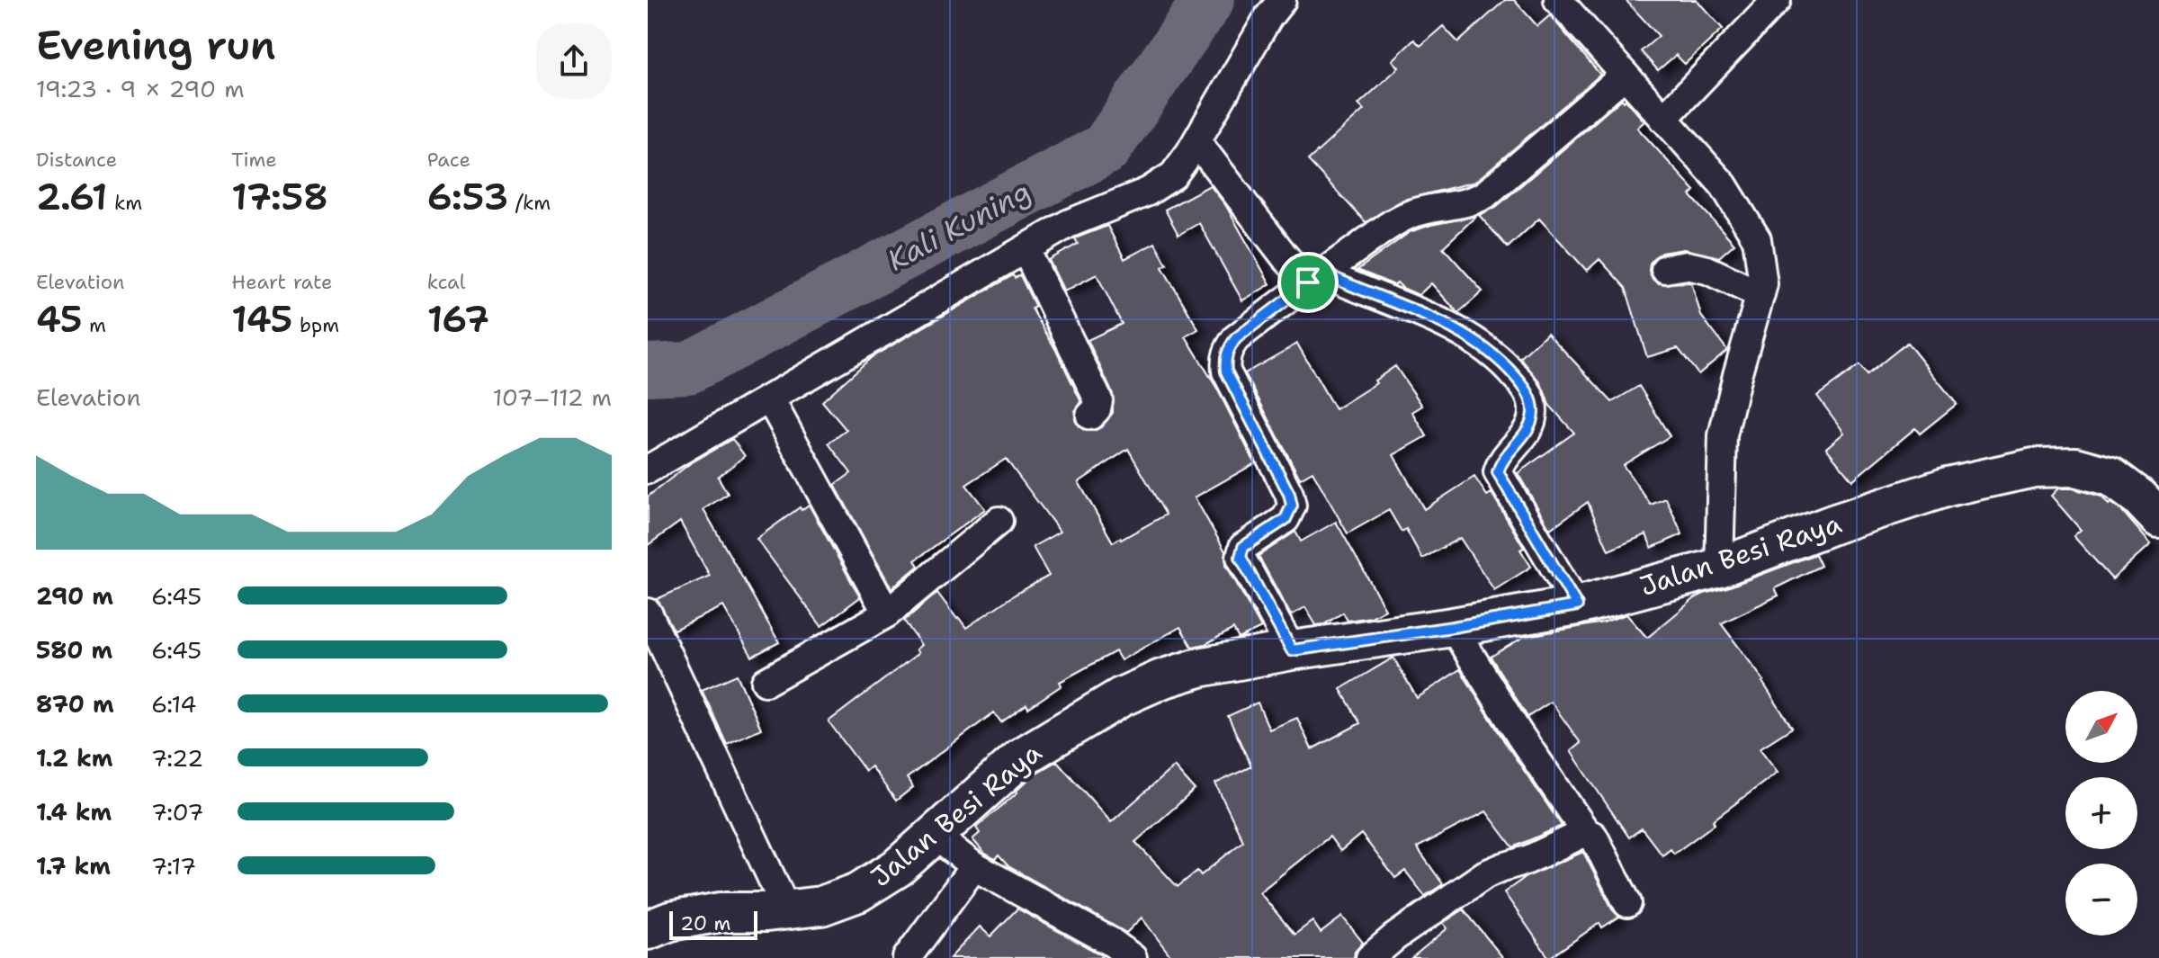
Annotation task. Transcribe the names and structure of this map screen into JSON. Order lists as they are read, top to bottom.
{
  "streets": {
    "street": ["Jalan Besi Raya"]
  },
  "water": ["Kali Kuning"],
  "scale_bar": "20 m",
  "north": "top right",
  "page": {
    "heading": ["Evening run", "19:23 · 9 × 290 m"],
    "stats": [
      ["Distance", "2.61 km"],
      ["Time", "17:58"],
      ["Pace", "6:53 /km"],
      ["Elevation", "45 m"],
      ["Heart rate", "145 bpm"],
      ["kcal", "167"]
    ],
    "chart": ["Elevation", "107–112 m"],
    "list": [
      {
        "name": "290 m",
        "note": "6:45"
      },
      {
        "name": "580 m",
        "note": "6:45"
      },
      {
        "name": "870 m",
        "note": "6:14"
      },
      {
        "name": "1.2 km",
        "note": "7:22"
      },
      {
        "name": "1.4 km",
        "note": "7:07"
      },
      {
        "name": "1.7 km",
        "note": "7:17"
      }
    ],
    "map_buttons": ["+", "−"],
    "scale": "20 m"
  }
}
